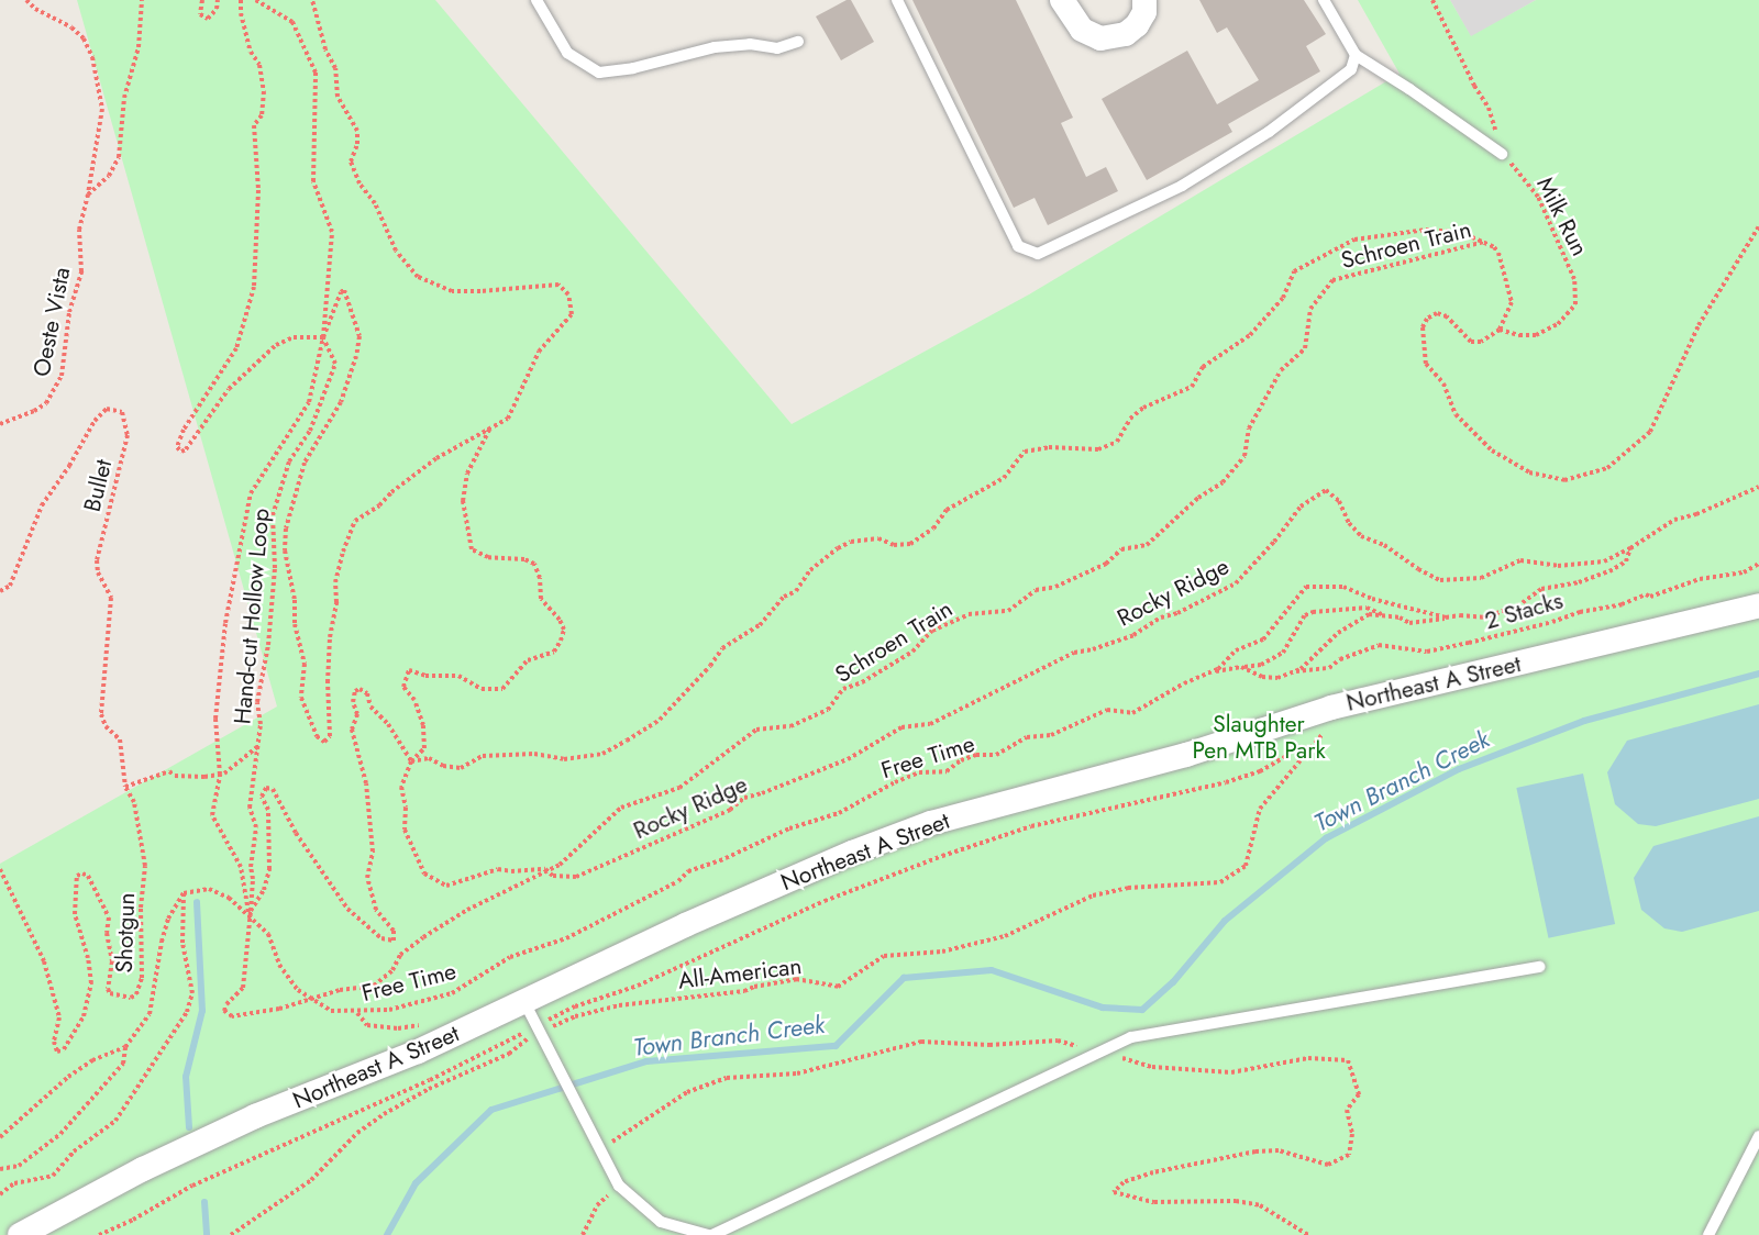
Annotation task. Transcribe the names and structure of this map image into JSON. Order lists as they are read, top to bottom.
{
  "streets": {
    "street": ["Northeast A Street"],
    "path": [
      "Milk Run",
      "Schroen Train",
      "Oeste Vista",
      "Bullet",
      "Rocky Ridge",
      "2 Stacks",
      "Hand-cut Hollow Loop",
      "Free Time",
      "Shotgun",
      "All-American"
    ]
  },
  "crossings": [
    ["Milk Run", "Schroen Train"],
    ["Schroen Train", "Rocky Ridge"],
    ["Schroen Train", "Hand-cut Hollow Loop"],
    ["Schroen Train", "Free Time"],
    ["Bullet", "Shotgun"],
    ["Rocky Ridge", "Free Time"],
    ["Hand-cut Hollow Loop", "Free Time"]
  ],
  "water": ["Town Branch Creek"],
  "parks": ["Slaughter Pen MTB Park"]
}
